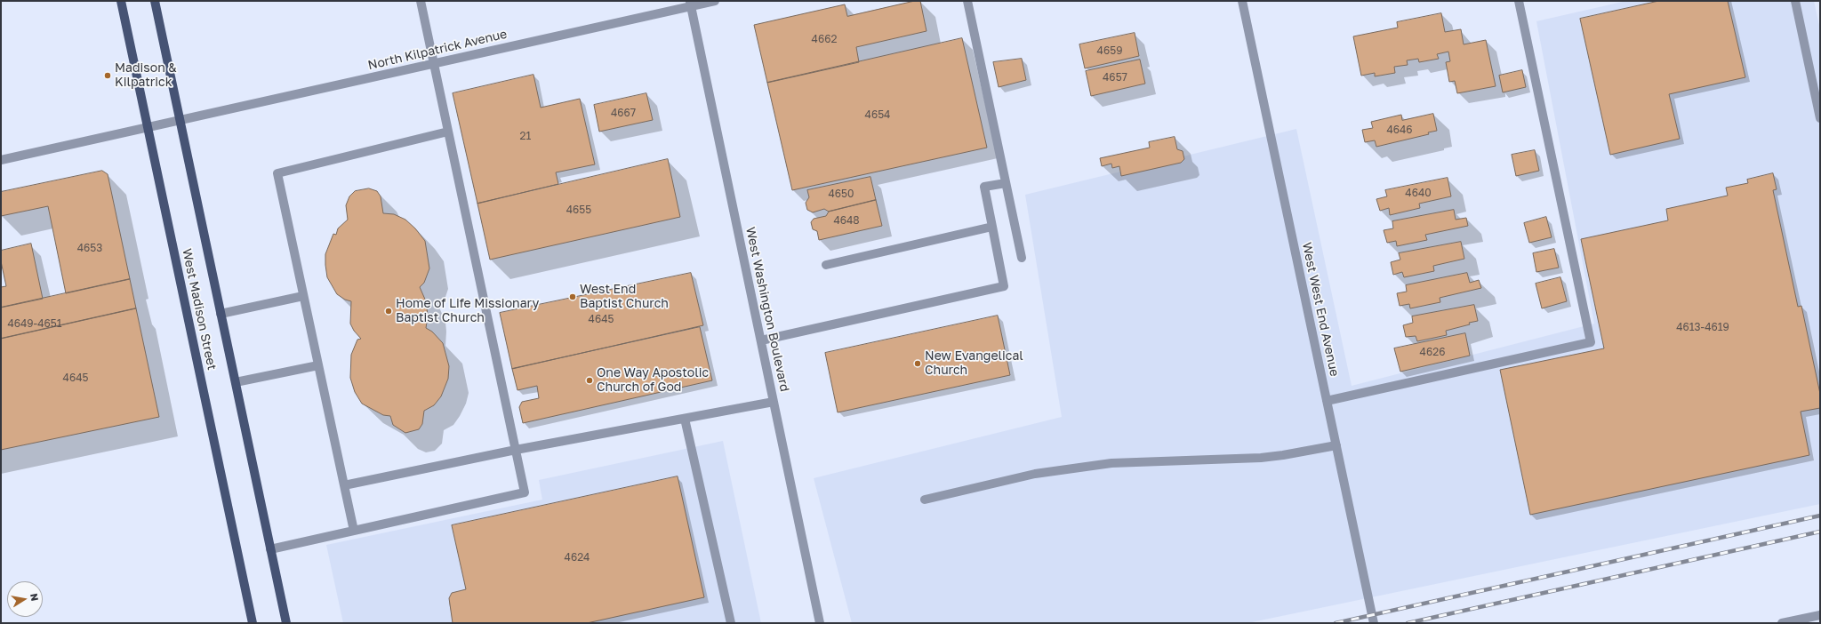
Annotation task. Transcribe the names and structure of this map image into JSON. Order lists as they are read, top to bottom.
{
  "streets": {
    "main road": ["West Madison Street"],
    "street": ["North Kilpatrick Avenue", "West Washington Boulevard", "West West End Avenue"]
  },
  "crossings": [
    ["North Kilpatrick Avenue", "West Madison Street"],
    ["North Kilpatrick Avenue", "West Washington Boulevard"]
  ],
  "places": [
    "Madison & Kilpatrick",
    "West End Baptist Church",
    "Home of Life Missionary Baptist Church",
    "New Evangelical Church",
    "One Way Apostolic Church of God"
  ],
  "house_numbers": [
    "4662",
    "4659",
    "4657",
    "4667",
    "4654",
    "4646",
    "21",
    "4640",
    "4650",
    "4655",
    "4648",
    "4653",
    "4645",
    "4649-4651",
    "4613-4619",
    "4626",
    "4645",
    "4624"
  ],
  "north": "right"
}
